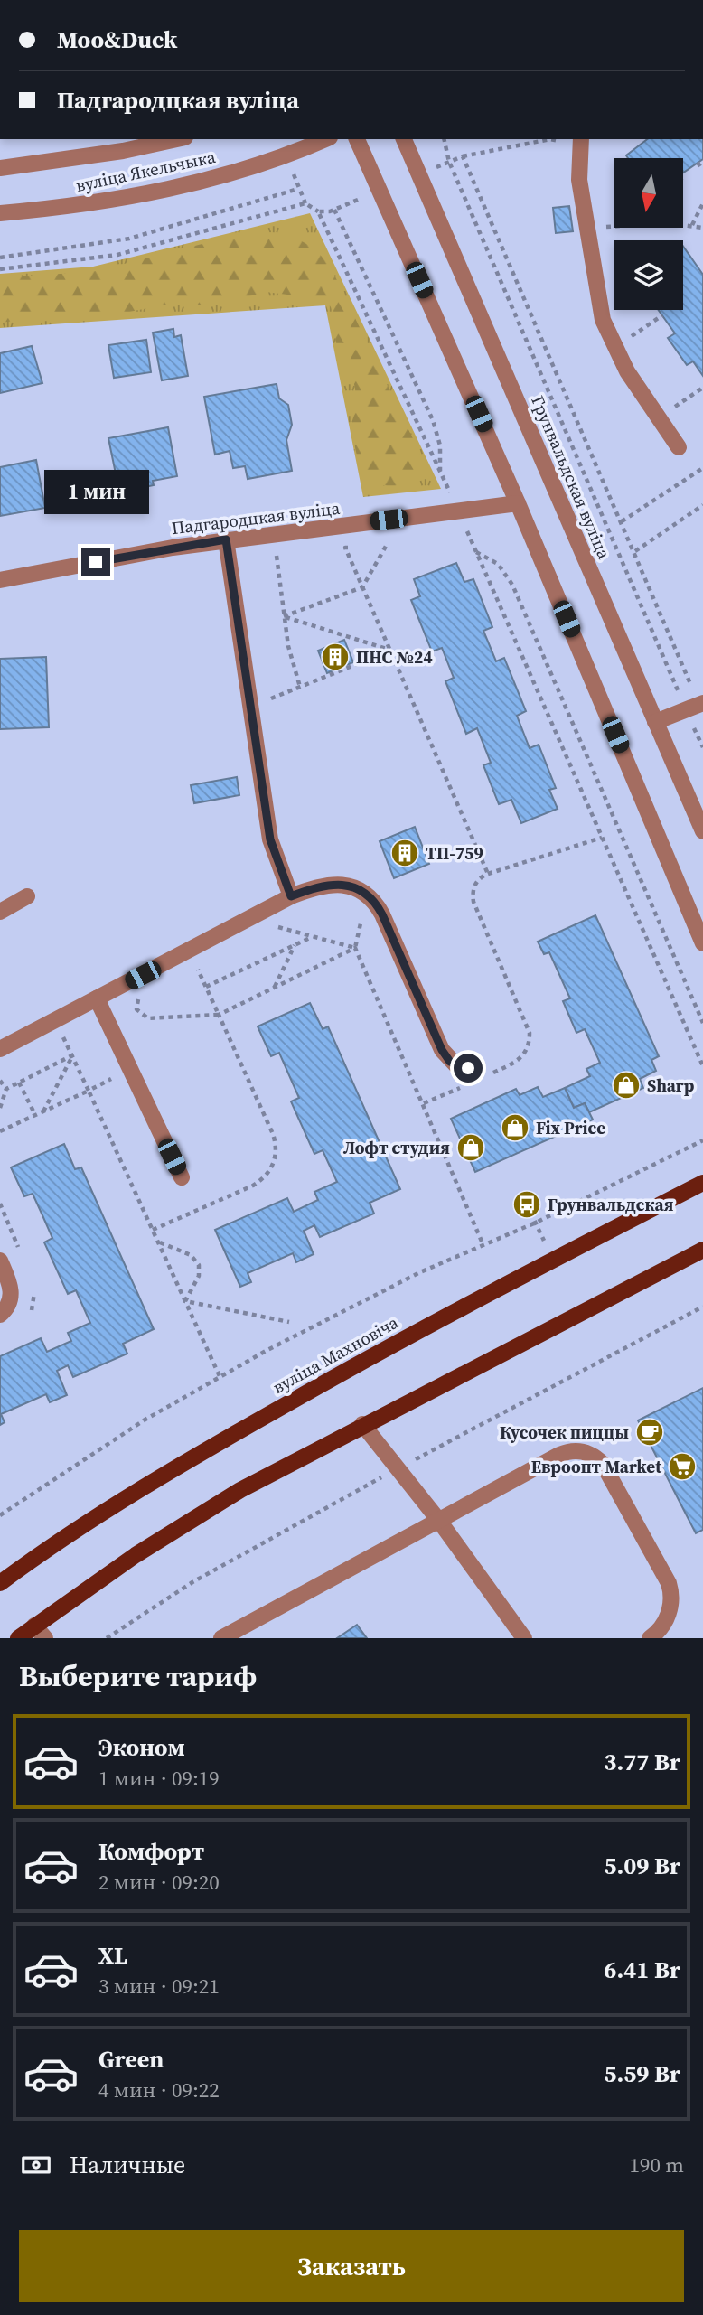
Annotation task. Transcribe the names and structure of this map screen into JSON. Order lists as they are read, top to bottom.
{
  "streets": {
    "main road": ["вуліца Махновіча"],
    "street": ["вуліца Якельчыка", "Грунвальдская вуліца", "Падгародцкая вуліца"]
  },
  "places": {
    "building": ["ПНС №24", "ТП-759"],
    "shop": ["Sharp", "Fix Price", "Лофт студия"],
    "bus stop": ["Грунвальдская"],
    "cafe": ["Кусочек пиццы"],
    "supermarket": ["Евроопт Market"]
  },
  "north": "bottom",
  "page": {
    "banner": ["Моо&Duck", "Падгародцкая вуліца"],
    "bubble": "1 мин",
    "heading": "Выберите тариф",
    "list": [
      {
        "name": "Эконом",
        "note": "1 мин · 09:19",
        "value": "3.77 Br"
      },
      {
        "name": "Комфорт",
        "note": "2 мин · 09:20",
        "value": "5.09 Br"
      },
      {
        "name": "XL",
        "note": "3 мин · 09:21",
        "value": "6.41 Br"
      },
      {
        "name": "Green",
        "note": "4 мин · 09:22",
        "value": "5.59 Br"
      }
    ],
    "pay": ["Наличные", "190 m"],
    "buttons": "Заказать"
  }
}
